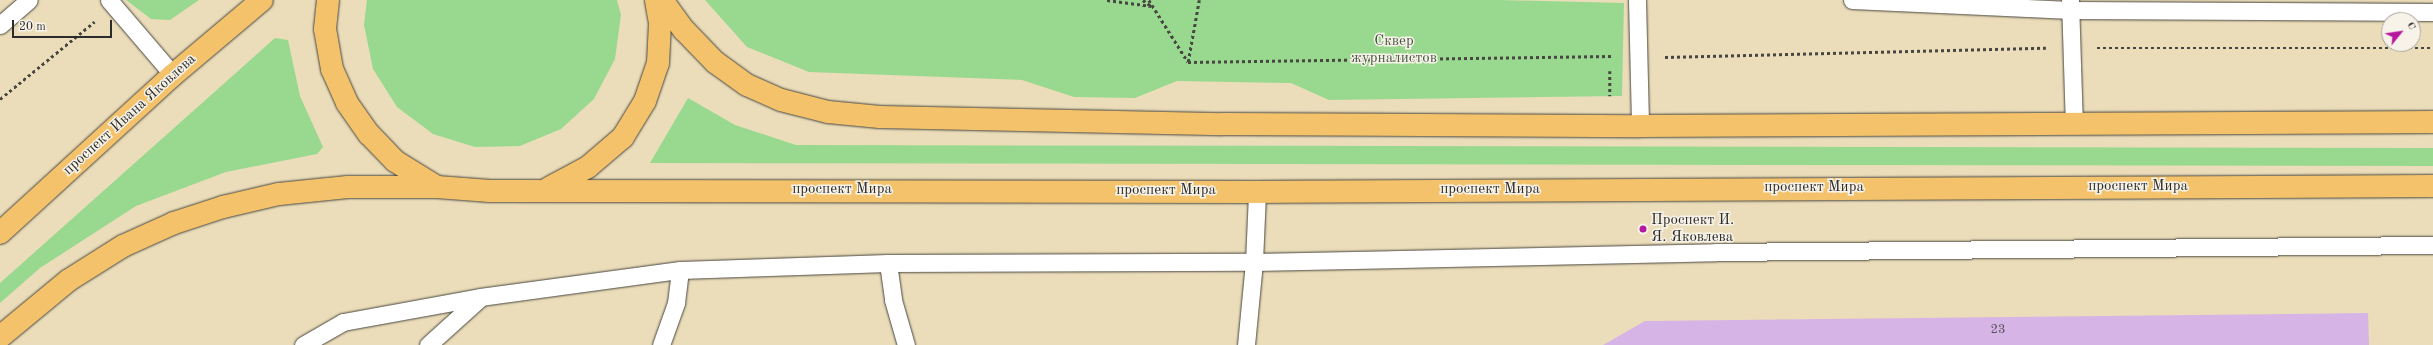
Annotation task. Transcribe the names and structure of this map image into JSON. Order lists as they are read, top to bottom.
{
  "streets": {
    "main road": ["проспект Ивана Яковлева", "проспект Мира"]
  },
  "parks": ["Сквер журналистов"],
  "places": ["Проспект И. Я. Яковлева"],
  "house_numbers": ["23"],
  "scale_bar": "20 m",
  "north": "top right"
}
